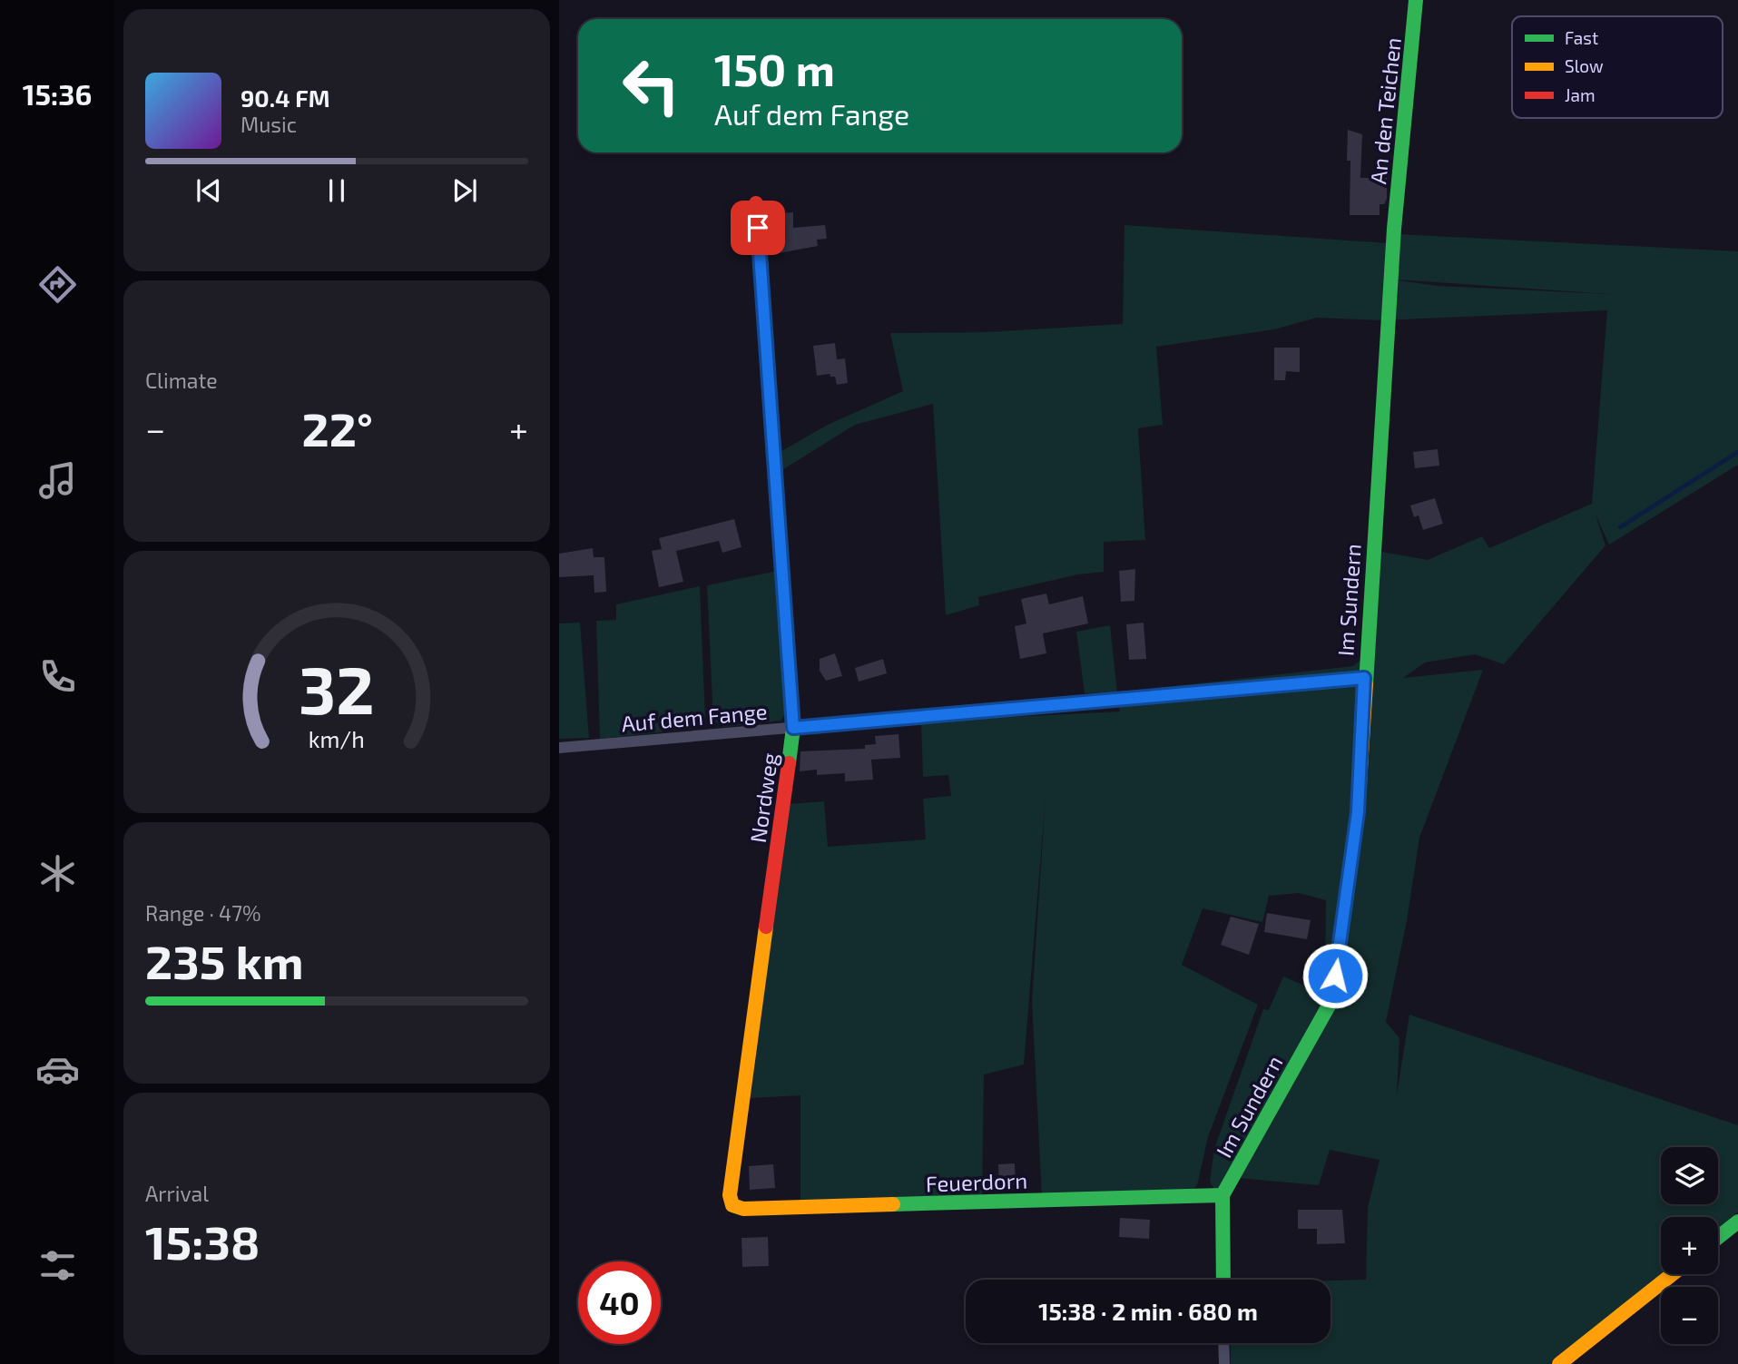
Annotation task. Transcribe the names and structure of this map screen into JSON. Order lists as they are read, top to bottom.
{
  "streets": {
    "street": [
      "An den Teichen",
      "Im Sundern",
      "Auf dem Fange",
      "Nordweg",
      "Feuerdorn"
    ]
  },
  "crossings": [
    ["An den Teichen", "Im Sundern"],
    ["Im Sundern", "Auf dem Fange"],
    ["Im Sundern", "Feuerdorn"],
    ["Auf dem Fange", "Nordweg"],
    ["Nordweg", "Feuerdorn"]
  ],
  "legend": ["Fast", "Slow", "Jam"],
  "page": {
    "tabs": "15:36",
    "turn": ["150 m", "Auf dem Fange"],
    "song": ["90.4 FM", "Music"],
    "tile": [
      "Climate",
      ["Range · 47%", "235 km"],
      ["Arrival", "15:38"]
    ],
    "heat": ["−", "22°", "+"],
    "map_buttons": ["+", "−"],
    "limit": "40",
    "trip": "15:38 · 2 min · 680 m",
    "gauge": ["32", "km/h"]
  }
}
